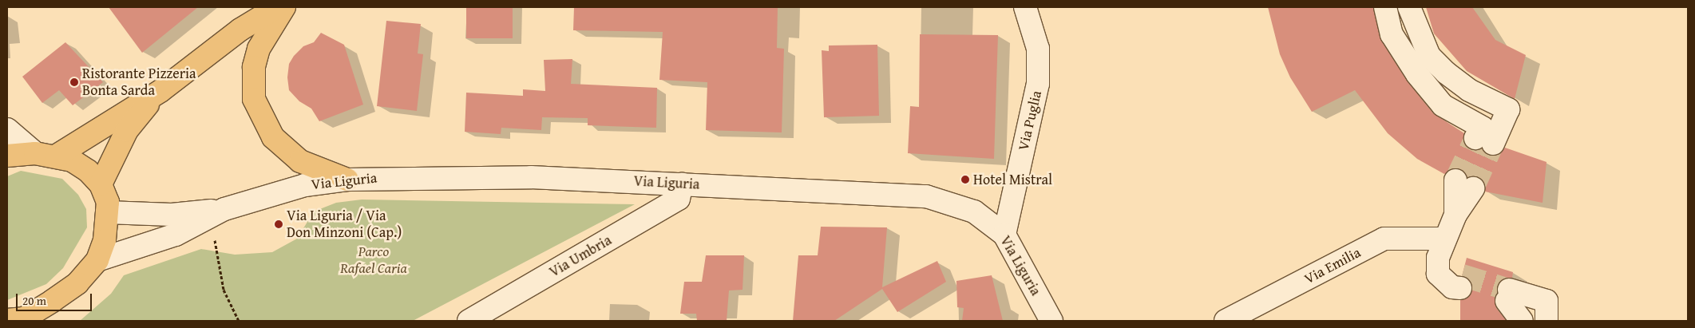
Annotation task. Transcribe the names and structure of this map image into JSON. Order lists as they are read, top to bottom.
{
  "streets": {
    "street": [
      "Via Puglia",
      "Via Liguria",
      "Via Umbria",
      "Via Emilia"
    ]
  },
  "crossings": [
    ["Via Puglia", "Via Liguria"],
    ["Via Liguria", "Via Umbria"]
  ],
  "parks": ["Parco Rafael Caria"],
  "places": ["Ristorante Pizzeria Bonta Sarda", "Hotel Mistral", "Via Liguria / Via Don Minzoni (Cap.)"],
  "scale_bar": "20 m"
}
